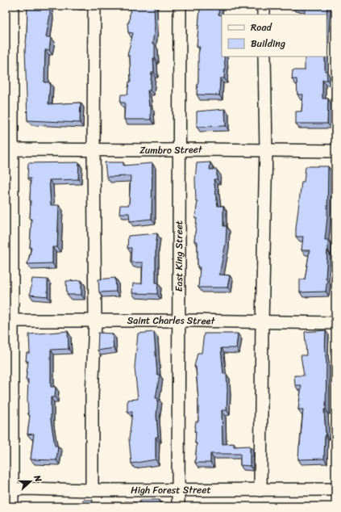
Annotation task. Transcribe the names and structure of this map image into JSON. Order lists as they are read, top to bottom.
{
  "streets": {
    "street": [
      "Zumbro Street",
      "East King Street",
      "Saint Charles Street",
      "High Forest Street"
    ]
  },
  "crossings": [
    ["Zumbro Street", "East King Street"],
    ["East King Street", "Saint Charles Street"],
    ["East King Street", "High Forest Street"]
  ],
  "legend": ["Road", "Building"],
  "north": "right"
}
